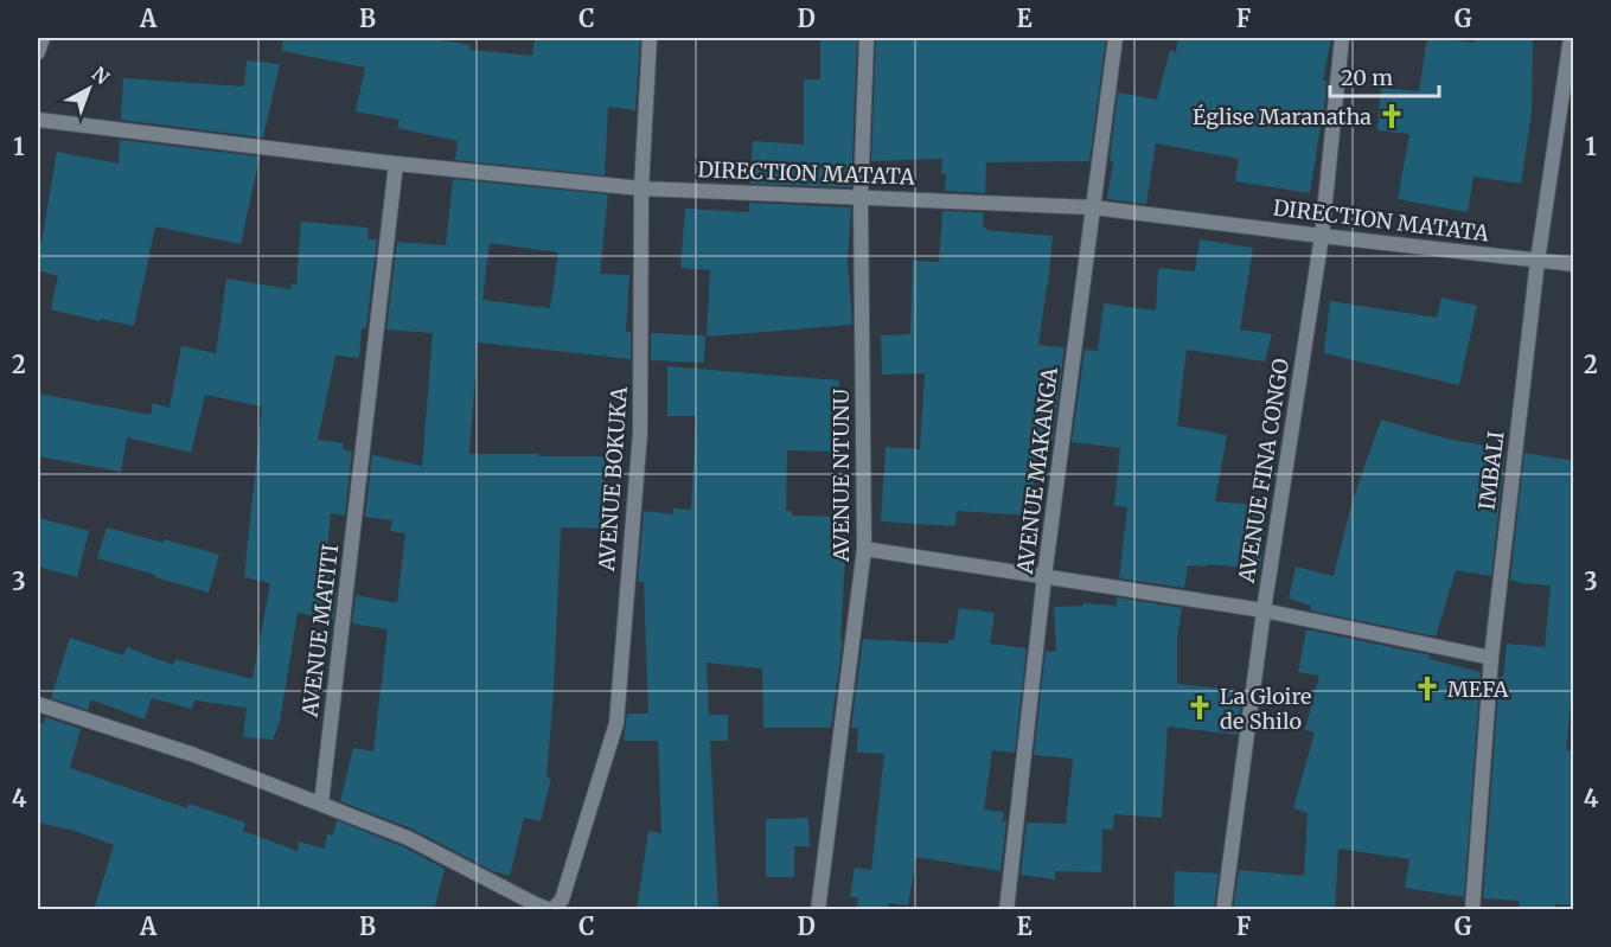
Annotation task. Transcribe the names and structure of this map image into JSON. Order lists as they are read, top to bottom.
{
  "streets": {
    "street": [
      "DIRECTION MATATA",
      "AVENUE MAKANGA",
      "AVENUE FINA CONGO",
      "IMBALI",
      "AVENUE NTUNU",
      "AVENUE BOKUKA",
      "AVENUE MATITI"
    ]
  },
  "crossings": [
    ["DIRECTION MATATA", "AVENUE MAKANGA"],
    ["DIRECTION MATATA", "AVENUE FINA CONGO"],
    ["DIRECTION MATATA", "IMBALI"],
    ["DIRECTION MATATA", "AVENUE NTUNU"],
    ["DIRECTION MATATA", "AVENUE BOKUKA"],
    ["DIRECTION MATATA", "AVENUE MATITI"],
    ["AVENUE BOKUKA", "AVENUE MATITI"]
  ],
  "places": {
    "church": ["Église Maranatha", "MEFA", "La Gloire de Shilo"]
  },
  "scale_bar": "20 m",
  "north": "top right",
  "grid": {
    "columns": [
      "A",
      "B",
      "C",
      "D",
      "E",
      "F",
      "G"
    ],
    "rows": [
      "1",
      "2",
      "3",
      "4"
    ]
  }
}
